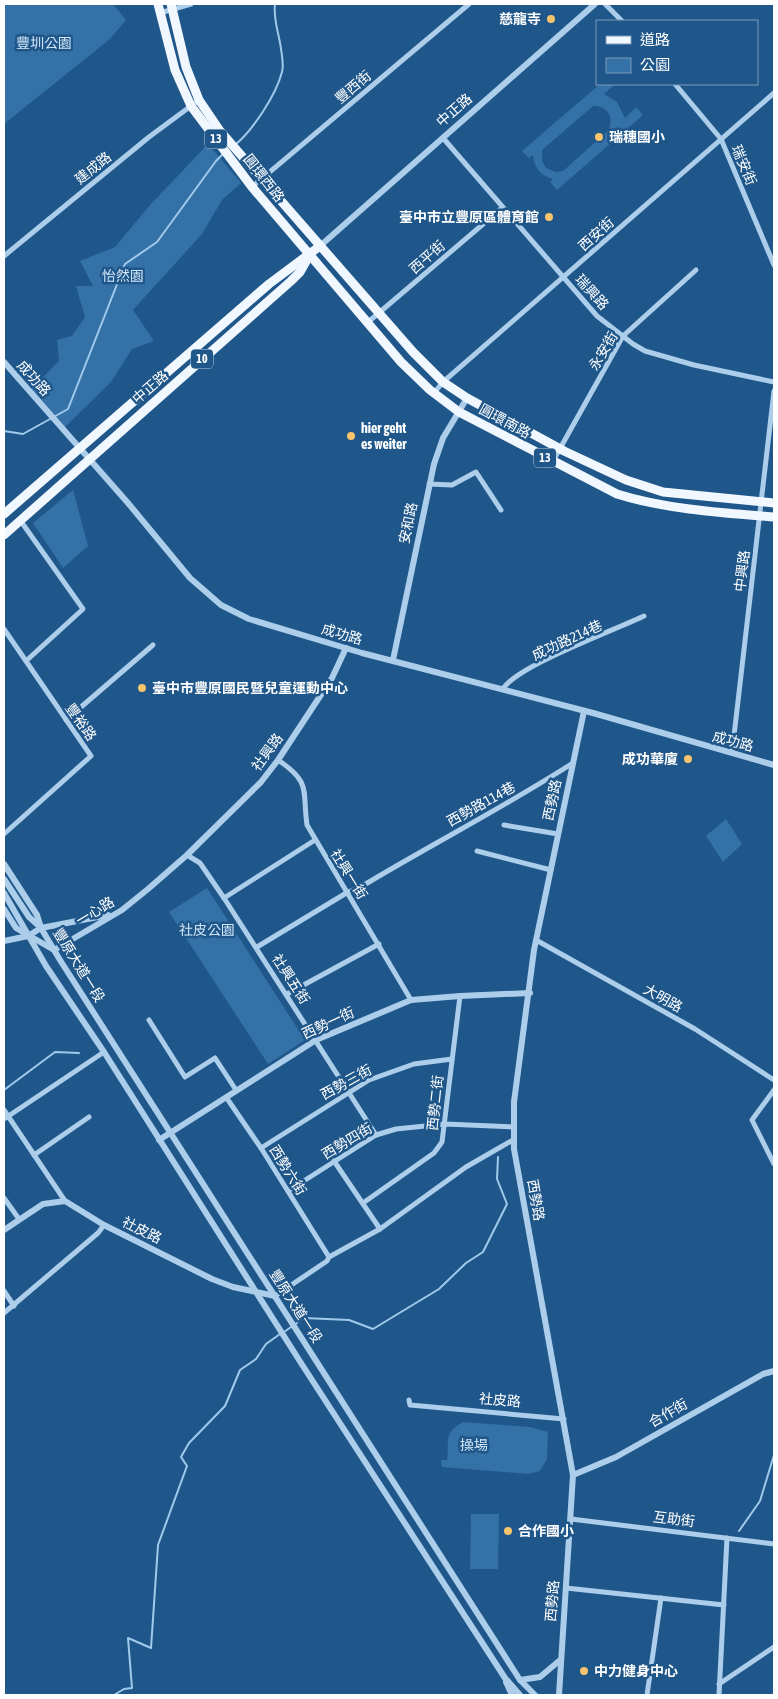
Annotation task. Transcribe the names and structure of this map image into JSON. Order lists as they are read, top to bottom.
{
  "streets": {
    "main road": [
      "中正路",
      "13",
      "圓環西路",
      "10",
      "圓環南路"
    ],
    "street": [
      "豐西街",
      "瑞安街",
      "建成路",
      "西安街",
      "西平街",
      "瑞興路",
      "永安街",
      "成功路",
      "安和路",
      "中興路",
      "成功路214巷",
      "豐裕路",
      "社興路",
      "西勢路",
      "西勢路114巷",
      "社興一街",
      "一心路",
      "豐原大道一段",
      "社興五街",
      "大明路",
      "西勢一街",
      "西勢三街",
      "西勢二街",
      "西勢四街",
      "西勢六街",
      "社皮路",
      "合作街",
      "互助街"
    ]
  },
  "crossings": [
    ["豐西街", "圓環西路"],
    ["中正路", "圓環西路"],
    ["中正路", "瑞興路"],
    ["中正路", "成功路"],
    ["中正路", "圓環南路"],
    ["瑞安街", "西安街"],
    ["建成路", "圓環西路"],
    ["圓環西路", "圓環南路"],
    ["西安街", "瑞興路"],
    ["西安街", "圓環南路"],
    ["西平街", "瑞興路"],
    ["西平街", "圓環南路"],
    ["瑞興路", "永安街"],
    ["永安街", "圓環南路"],
    ["成功路", "安和路"],
    ["成功路", "中興路"],
    ["成功路", "成功路214巷"],
    ["成功路", "社興路"],
    ["成功路", "西勢路"],
    ["圓環南路", "安和路"],
    ["圓環南路", "中興路"],
    ["社興路", "社興一街"],
    ["社興路", "一心路"],
    ["社興路", "社興五街"],
    ["西勢路", "西勢路114巷"],
    ["西勢路", "大明路"],
    ["西勢路", "西勢一街"],
    ["西勢路", "西勢四街"],
    ["西勢路", "社皮路"],
    ["西勢路", "合作街"],
    ["西勢路", "互助街"],
    ["西勢路114巷", "社興一街"],
    ["西勢路114巷", "社興五街"],
    ["社興一街", "西勢一街"],
    ["一心路", "豐原大道一段"],
    ["一心路", "社興五街"],
    ["豐原大道一段", "西勢一街"],
    ["豐原大道一段", "社皮路"],
    ["社興五街", "西勢一街"],
    ["社興五街", "西勢三街"],
    ["社興五街", "西勢四街"],
    ["西勢一街", "西勢二街"],
    ["西勢一街", "西勢六街"],
    ["西勢三街", "西勢二街"],
    ["西勢三街", "西勢六街"],
    ["西勢二街", "西勢四街"],
    ["西勢四街", "西勢六街"]
  ],
  "parks": [
    "豐圳公園",
    "怡然園",
    "社皮公園",
    "操場"
  ],
  "places": [
    "慈龍寺",
    "瑞穗國小",
    "臺中市立豐原區體育館",
    "hier geht es weiter",
    "臺中市豐原國民暨兒童運動中心",
    "成功華廈",
    "合作國小",
    "中力健身中心"
  ],
  "legend": ["道路", "公園"]
}
